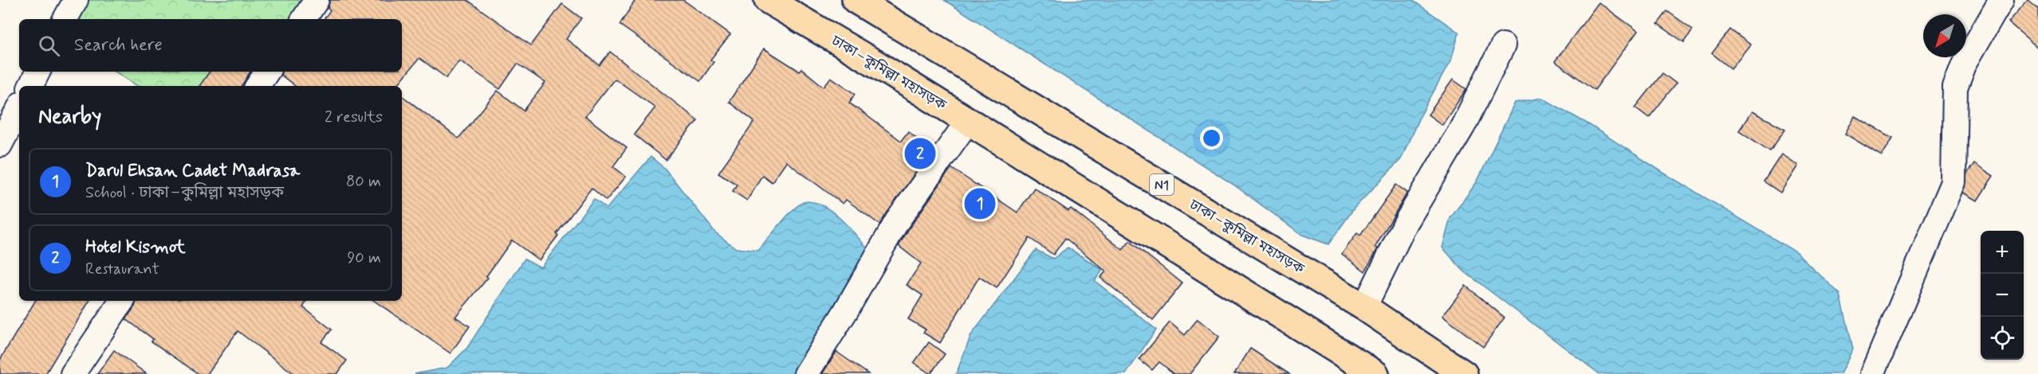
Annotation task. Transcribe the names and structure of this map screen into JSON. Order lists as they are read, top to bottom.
{
  "streets": {
    "highway": ["ঢাকা–কুমিল্লা মহাসড়ক", "N1"]
  },
  "north": "bottom left",
  "page": {
    "search": "Search here",
    "heading": ["Nearby", "2 results"],
    "pins": ["2", "1"],
    "list": [
      {
        "mark": "1",
        "name": "Darul Ehsan Cadet Madrasa",
        "note": "School · ঢাকা–কুমিল্লা মহাসড়ক",
        "value": "80 m"
      },
      {
        "mark": "2",
        "name": "Hotel Kismot",
        "note": "Restaurant",
        "value": "90 m"
      }
    ],
    "map_buttons": ["+", "−"]
  }
}
